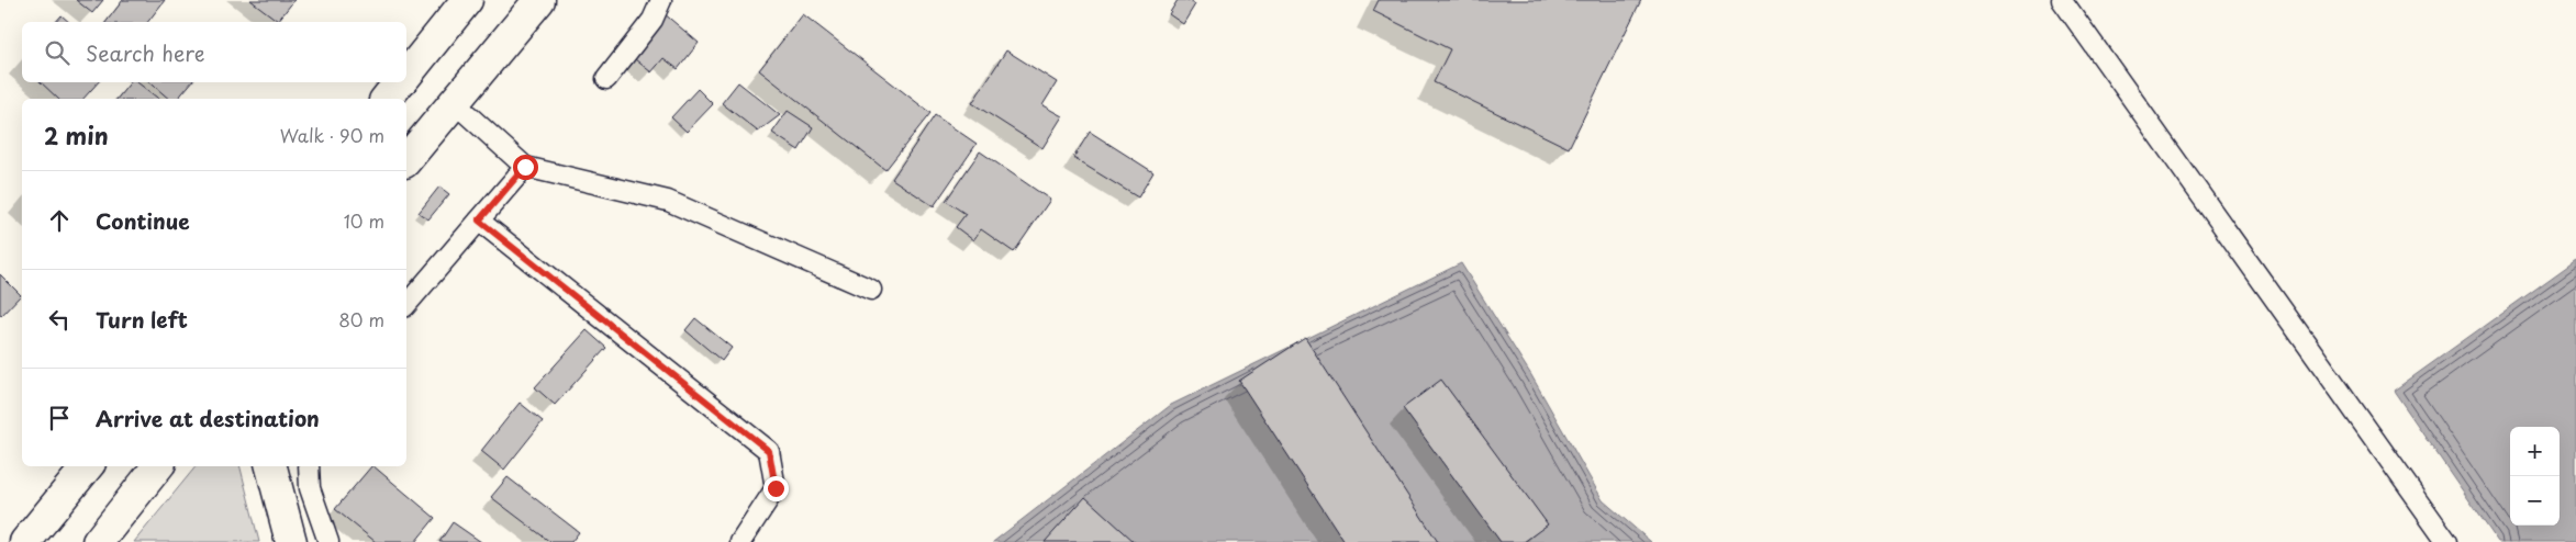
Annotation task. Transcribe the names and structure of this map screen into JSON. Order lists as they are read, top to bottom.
{
  "page": {
    "search": "Search here",
    "heading": ["2 min", "Walk · 90 m"],
    "list": [
      ["Continue", "10 m"],
      ["Turn left", "80 m"],
      "Arrive at destination"
    ],
    "map_buttons": ["+", "−"]
  }
}
